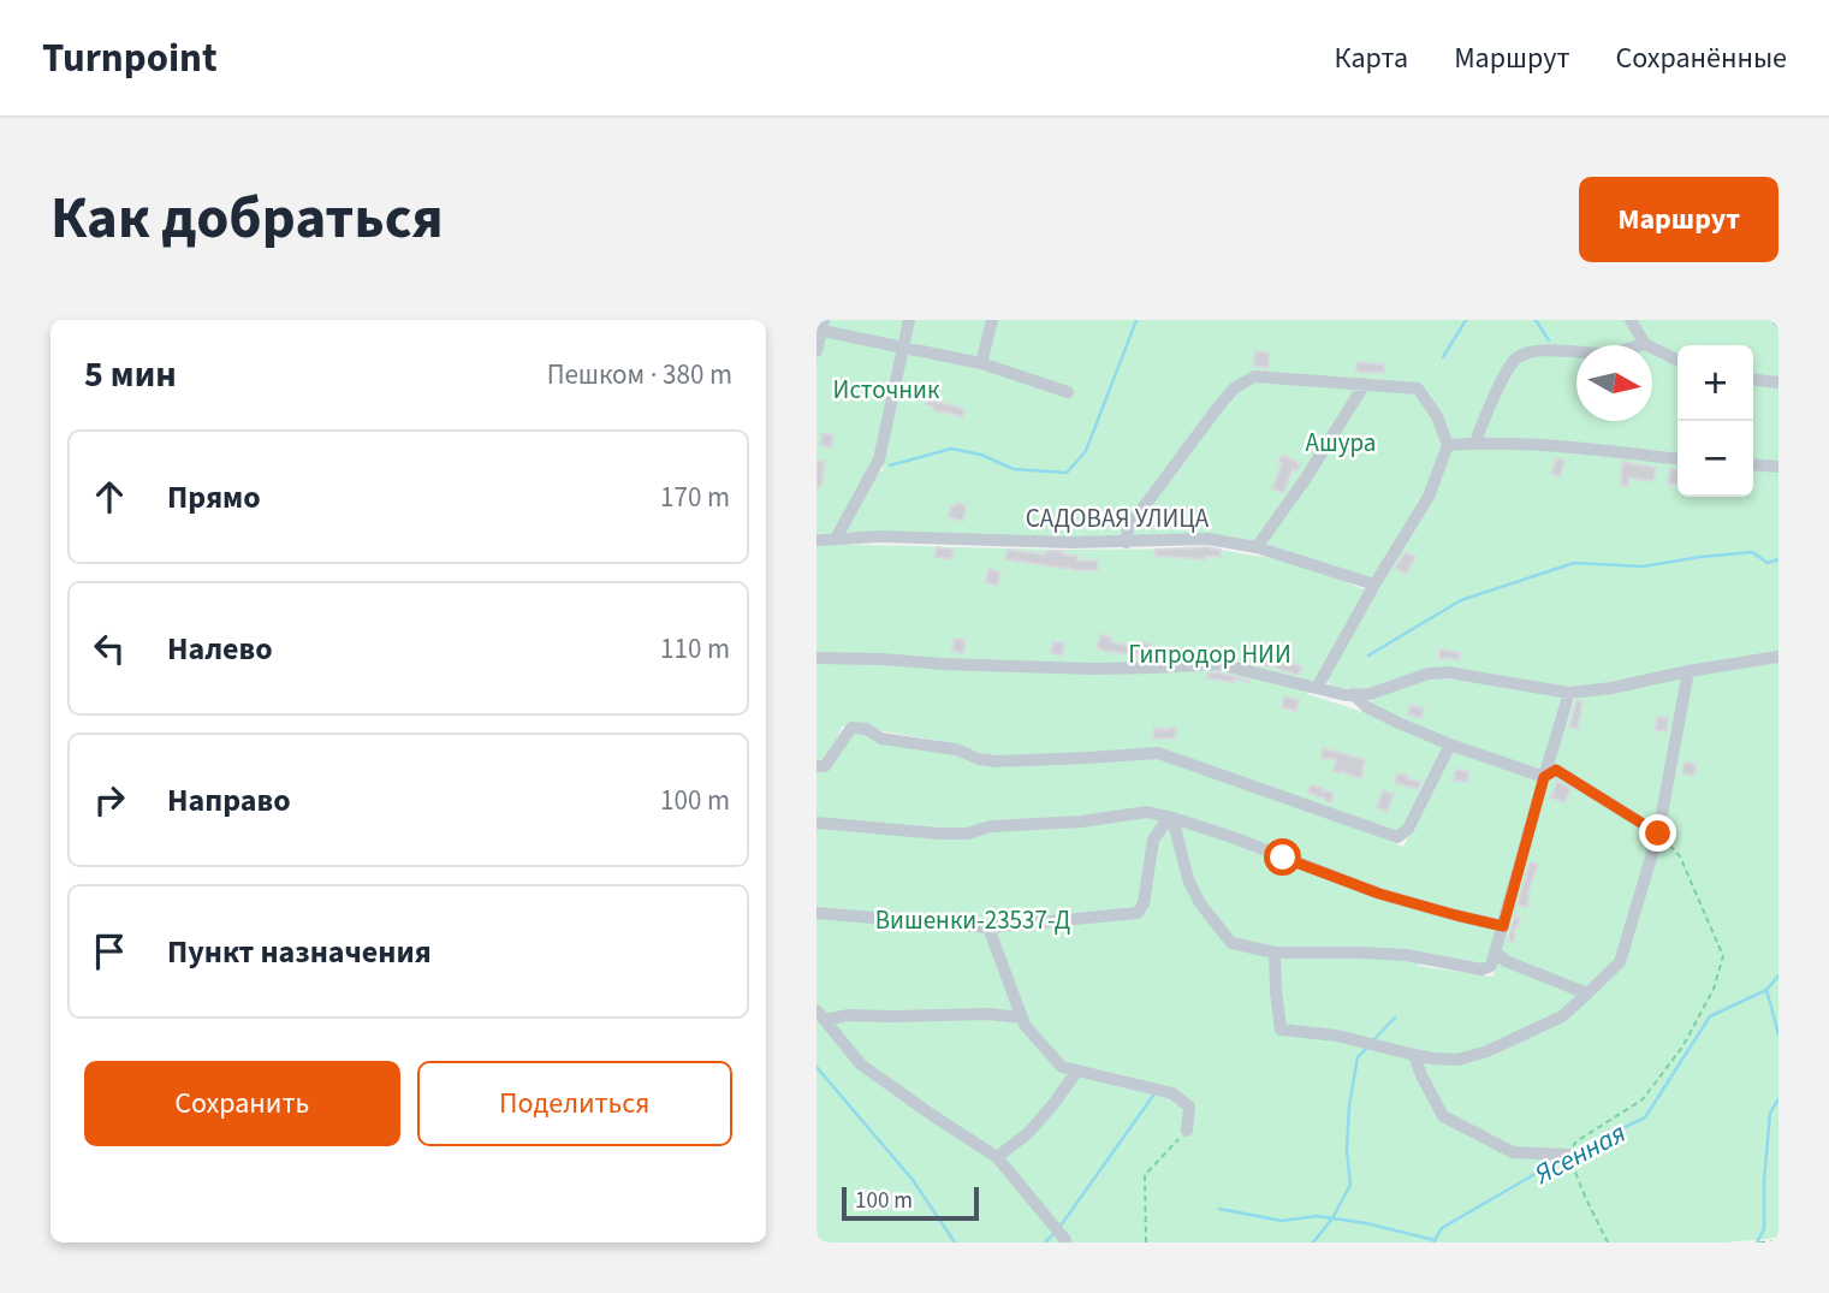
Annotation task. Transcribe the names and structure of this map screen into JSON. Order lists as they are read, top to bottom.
{
  "streets": {
    "street": ["САДОВАЯ УЛИЦА"]
  },
  "water": ["Ясенная"],
  "parks": [
    "Источник",
    "Ашура",
    "Гипродор НИИ",
    "Вишенки-23537-Д"
  ],
  "scale_bar": "100 m",
  "north": "right",
  "page": {
    "header": "Turnpoint",
    "nav": ["Карта", "Маршрут", "Сохранённые"],
    "title": "Как добраться",
    "buttons": [
      "Маршрут",
      ["Сохранить", "Поделиться"]
    ],
    "heading": ["5 мин", "Пешком · 380 m"],
    "map_buttons": ["+", "−"],
    "list": [
      ["Прямо", "170 m"],
      ["Налево", "110 m"],
      ["Направо", "100 m"],
      "Пункт назначения"
    ],
    "scale": "100 m"
  }
}
